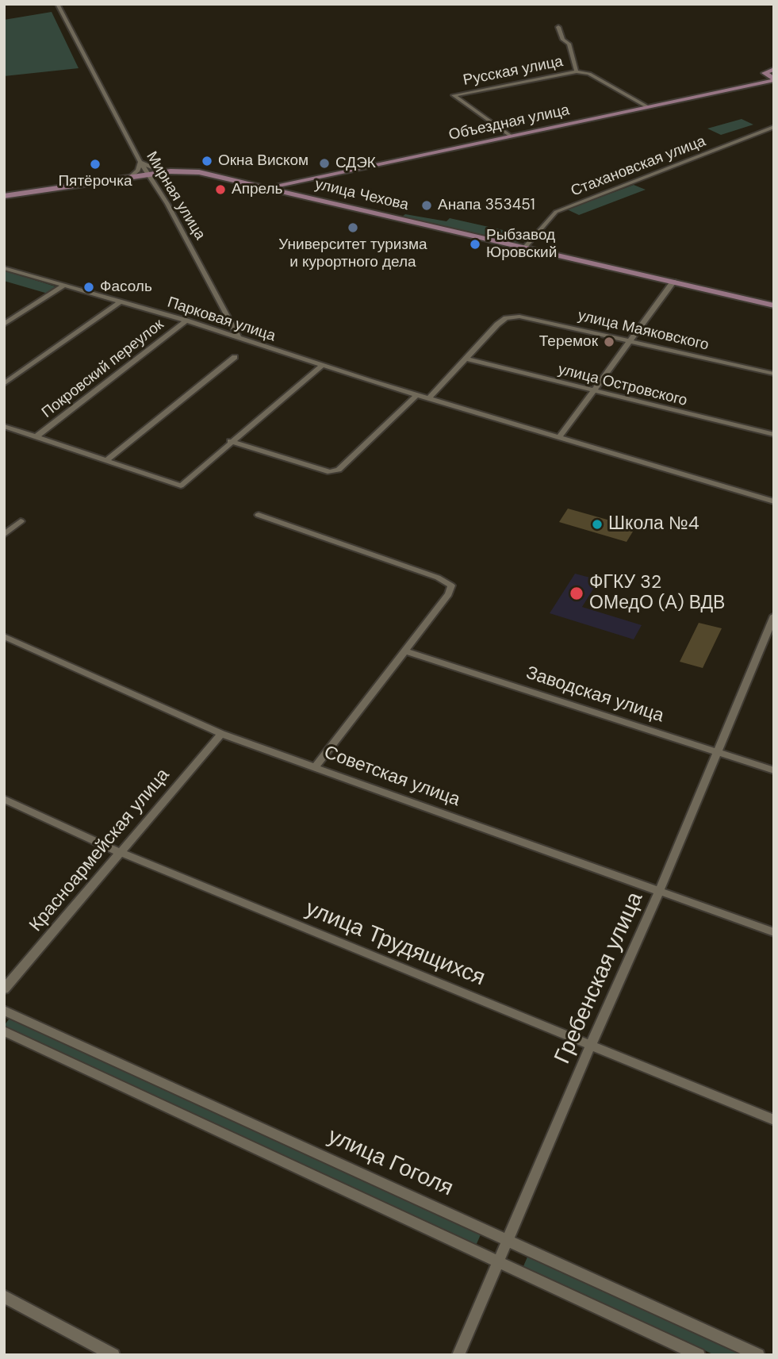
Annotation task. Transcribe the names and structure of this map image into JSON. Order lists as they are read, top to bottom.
{
  "streets": {
    "main road": ["Объездная улица", "улица Чехова"],
    "street": [
      "Русская улица",
      "Стахановская улица",
      "Мирная улица",
      "Парковая улица",
      "улица Маяковского",
      "Покровский переулок",
      "улица Островского",
      "Заводская улица",
      "Советская улица",
      "Красноармейская улица",
      "улица Трудящихся",
      "Гребенская улица",
      "улица Гоголя"
    ]
  },
  "crossings": [
    ["Русская улица", "Объездная улица"],
    ["Объездная улица", "улица Чехова"],
    ["Стахановская улица", "улица Чехова"],
    ["улица Чехова", "Мирная улица"],
    ["Мирная улица", "Парковая улица"],
    ["Парковая улица", "Покровский переулок"],
    ["улица Маяковского", "улица Островского"],
    ["Заводская улица", "Гребенская улица"],
    ["Советская улица", "Красноармейская улица"],
    ["Советская улица", "Гребенская улица"],
    ["Красноармейская улица", "улица Трудящихся"],
    ["улица Трудящихся", "Гребенская улица"],
    ["Гребенская улица", "улица Гоголя"]
  ],
  "places": [
    "Окна Виском",
    "СДЭК",
    "Пятёрочка",
    "Апрель",
    "Анапа 353451",
    "Университет туризма и курортного дела",
    "Рыбзавод Юровский",
    "Фасоль",
    "Теремок",
    "Школа №4",
    "ФГКУ 32 ОМедО (А) ВДВ"
  ]
}
